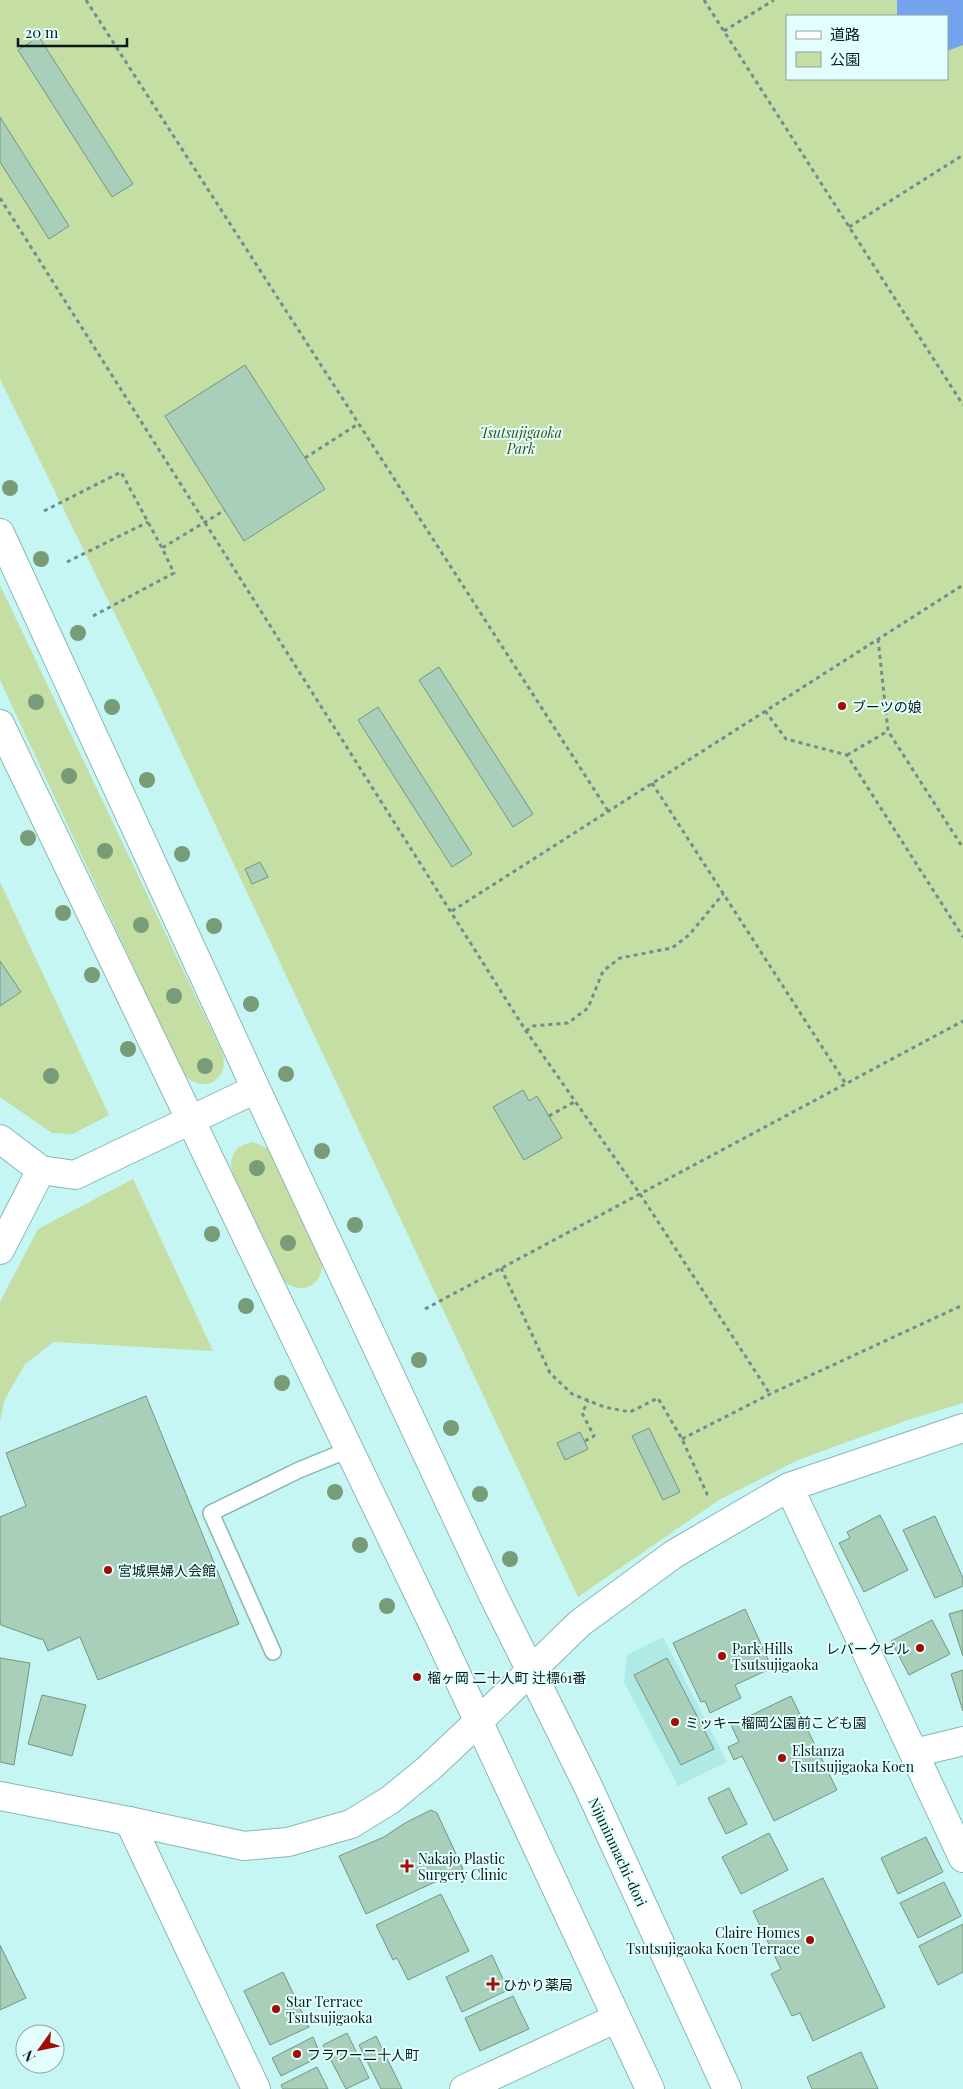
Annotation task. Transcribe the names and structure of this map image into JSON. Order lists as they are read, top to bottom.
{
  "streets": {
    "street": ["Nijuninmachi-dori"]
  },
  "parks": ["Tsutsujigaoka Park"],
  "places": {
    "other": [
      "ブーツの娘",
      "宮城県婦人会館",
      "レバークビル",
      "Park Hills Tsutsujigaoka",
      "榴ヶ岡 二十人町 辻標61番",
      "ミッキー榴岡公園前こども園",
      "Elstanza Tsutsujigaoka Koen",
      "Claire Homes Tsutsujigaoka Koen Terrace",
      "Star Terrace Tsutsujigaoka",
      "フラワー二十人町"
    ],
    "health": ["Nakajo Plastic Surgery Clinic", "ひかり薬局"]
  },
  "legend": ["道路", "公園"],
  "scale_bar": "20 m",
  "north": "bottom left"
}
